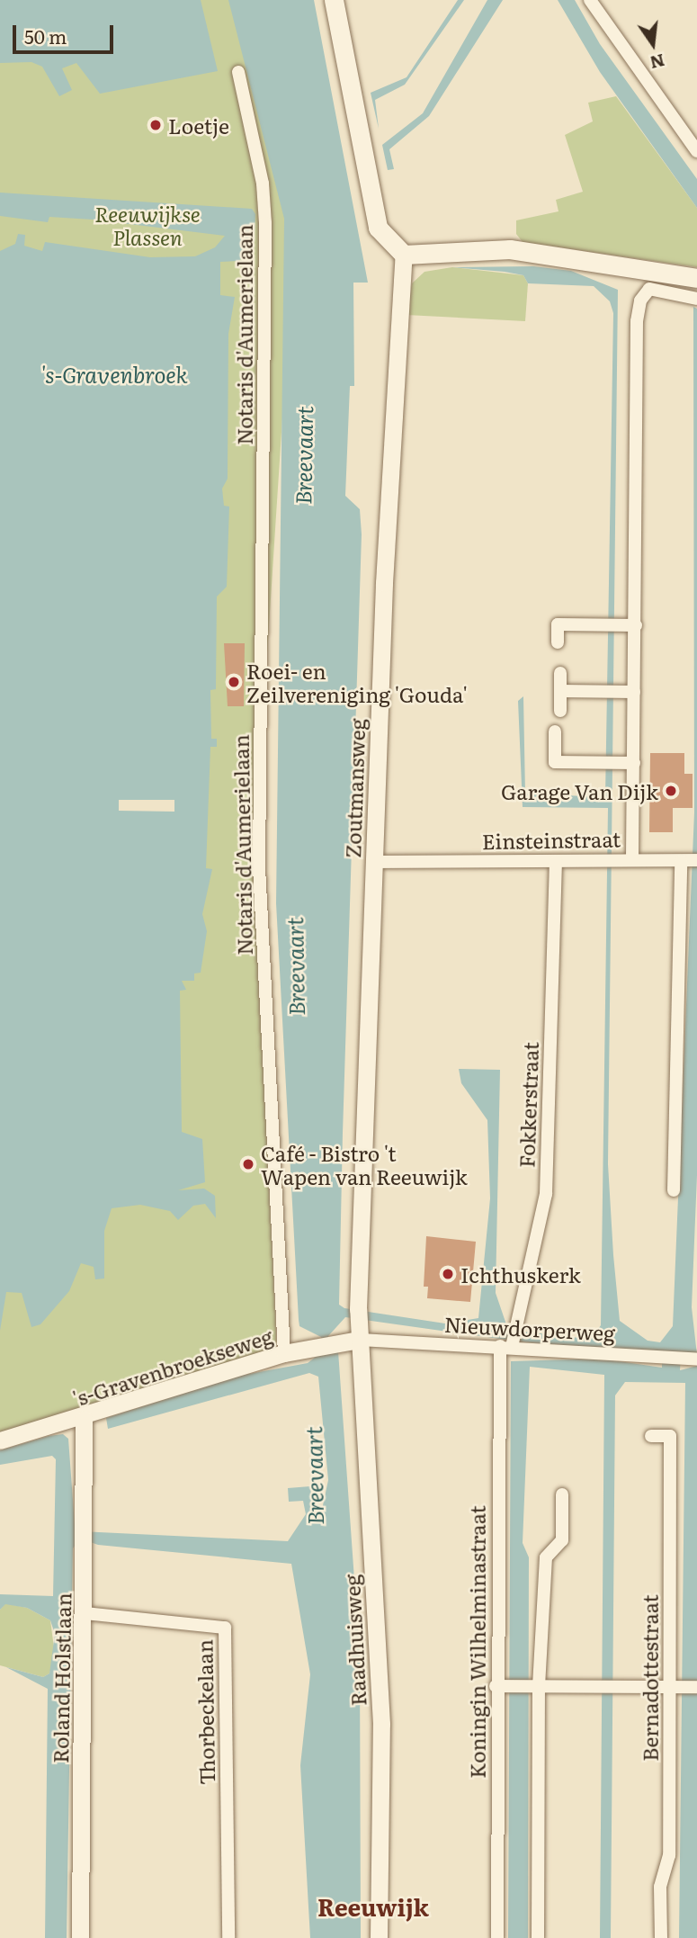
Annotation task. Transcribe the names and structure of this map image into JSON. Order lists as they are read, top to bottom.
{
  "streets": {
    "street": [
      "Notaris d'Aumerielaan",
      "Zoutmansweg",
      "Einsteinstraat",
      "Fokkerstraat",
      "Nieuwdorperweg",
      "'s-Gravenbroekseweg",
      "Raadhuisweg",
      "Koningin Wilhelminastraat",
      "Roland Holstlaan",
      "Bernadottestraat",
      "Thorbeckelaan"
    ]
  },
  "crossings": [
    ["Notaris d'Aumerielaan", "'s-Gravenbroekseweg"],
    ["Zoutmansweg", "Einsteinstraat"],
    ["Zoutmansweg", "Nieuwdorperweg"],
    ["Zoutmansweg", "'s-Gravenbroekseweg"],
    ["Zoutmansweg", "Raadhuisweg"],
    ["Einsteinstraat", "Fokkerstraat"],
    ["Fokkerstraat", "Nieuwdorperweg"],
    ["Fokkerstraat", "Koningin Wilhelminastraat"],
    ["Nieuwdorperweg", "'s-Gravenbroekseweg"],
    ["Nieuwdorperweg", "Raadhuisweg"],
    ["Nieuwdorperweg", "Koningin Wilhelminastraat"],
    ["'s-Gravenbroekseweg", "Raadhuisweg"],
    ["'s-Gravenbroekseweg", "Roland Holstlaan"],
    ["Roland Holstlaan", "Thorbeckelaan"]
  ],
  "districts": ["Reeuwijk"],
  "water": ["'s-Gravenbroek", "Breevaart"],
  "parks": ["Reeuwijkse Plassen"],
  "places": [
    "Loetje",
    "Roei- en Zeilvereniging 'Gouda'",
    "Garage Van Dijk",
    "Café - Bistro 't Wapen van Reeuwijk",
    "Ichthuskerk"
  ],
  "scale_bar": "50 m",
  "north": "bottom"
}
